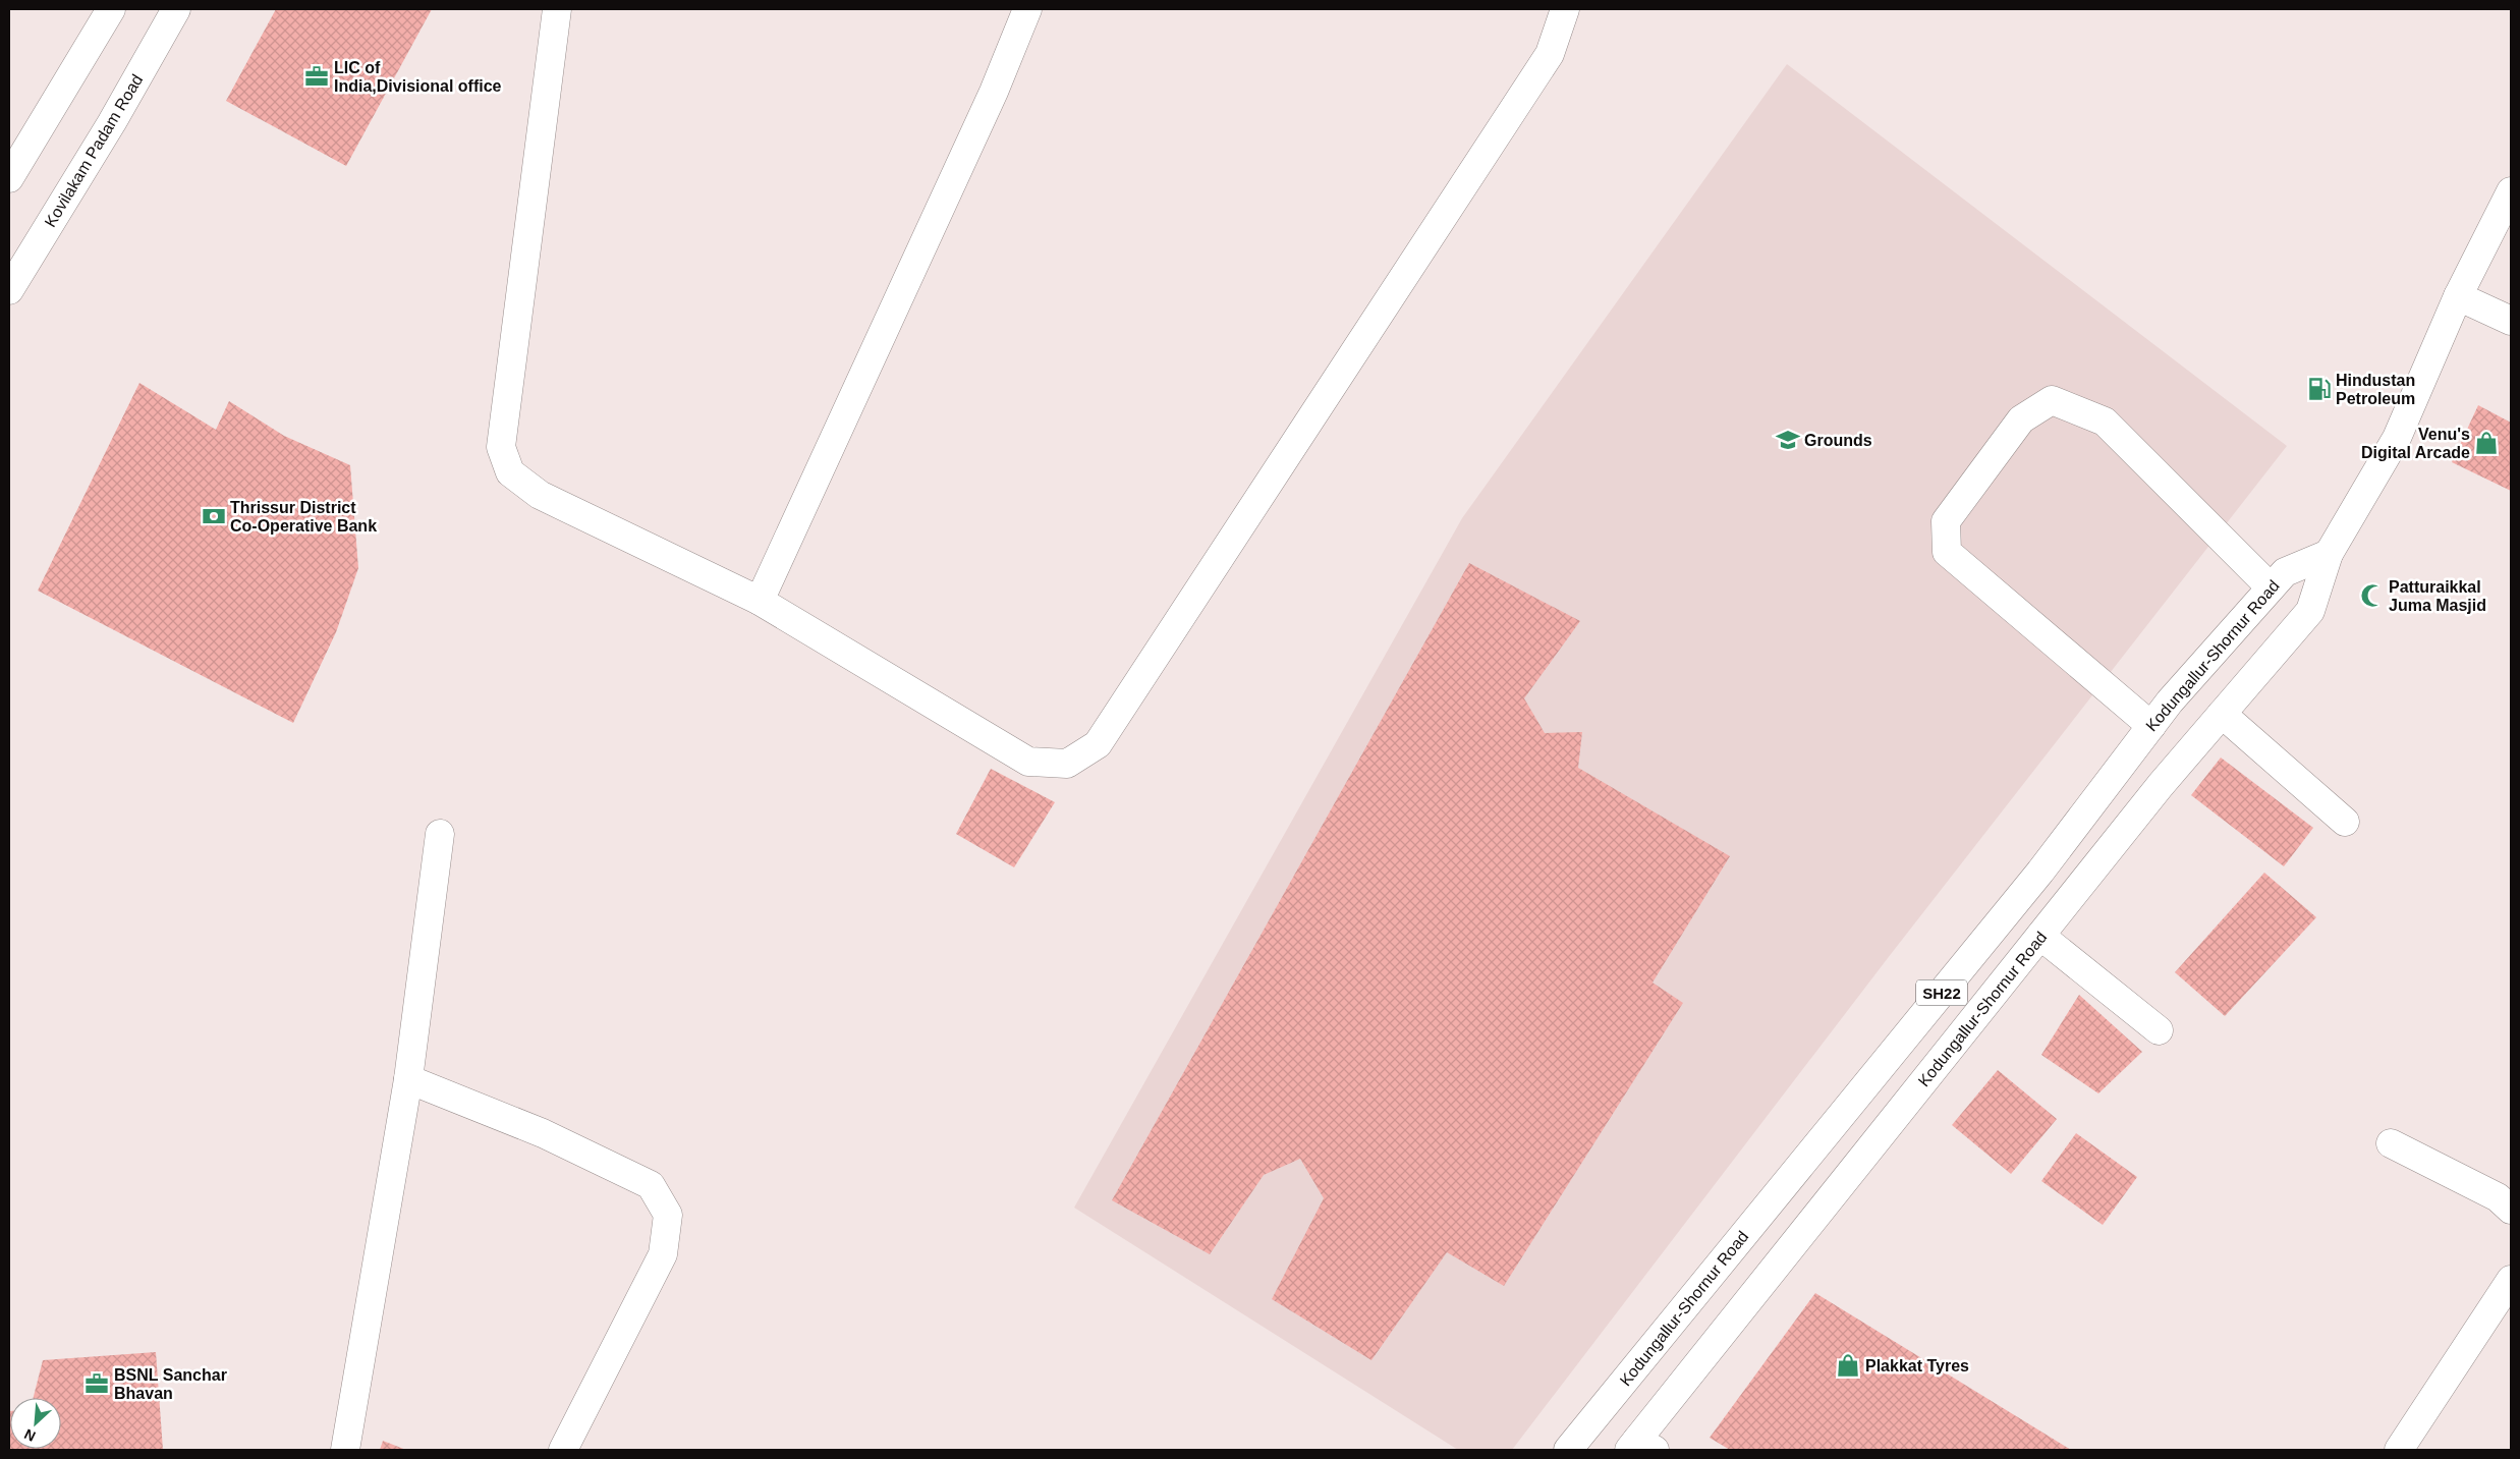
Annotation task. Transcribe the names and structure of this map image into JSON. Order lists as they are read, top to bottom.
{
  "streets": {
    "street": ["Kovilakam Padam Road", "Kodungallur-Shornur Road", "SH22"]
  },
  "crossings": [
    ["Kodungallur-Shornur Road", "SH22"]
  ],
  "places": {
    "office": ["LIC of India,Divisional office", "BSNL Sanchar Bhavan"],
    "fuel station": ["Hindustan Petroleum"],
    "school or university": ["Grounds"],
    "shop": ["Venu's Digital Arcade", "Plakkat Tyres"],
    "bank": ["Thrissur District Co-Operative Bank"],
    "mosque": ["Patturaikkal Juma Masjid"]
  },
  "north": "bottom left"
}
